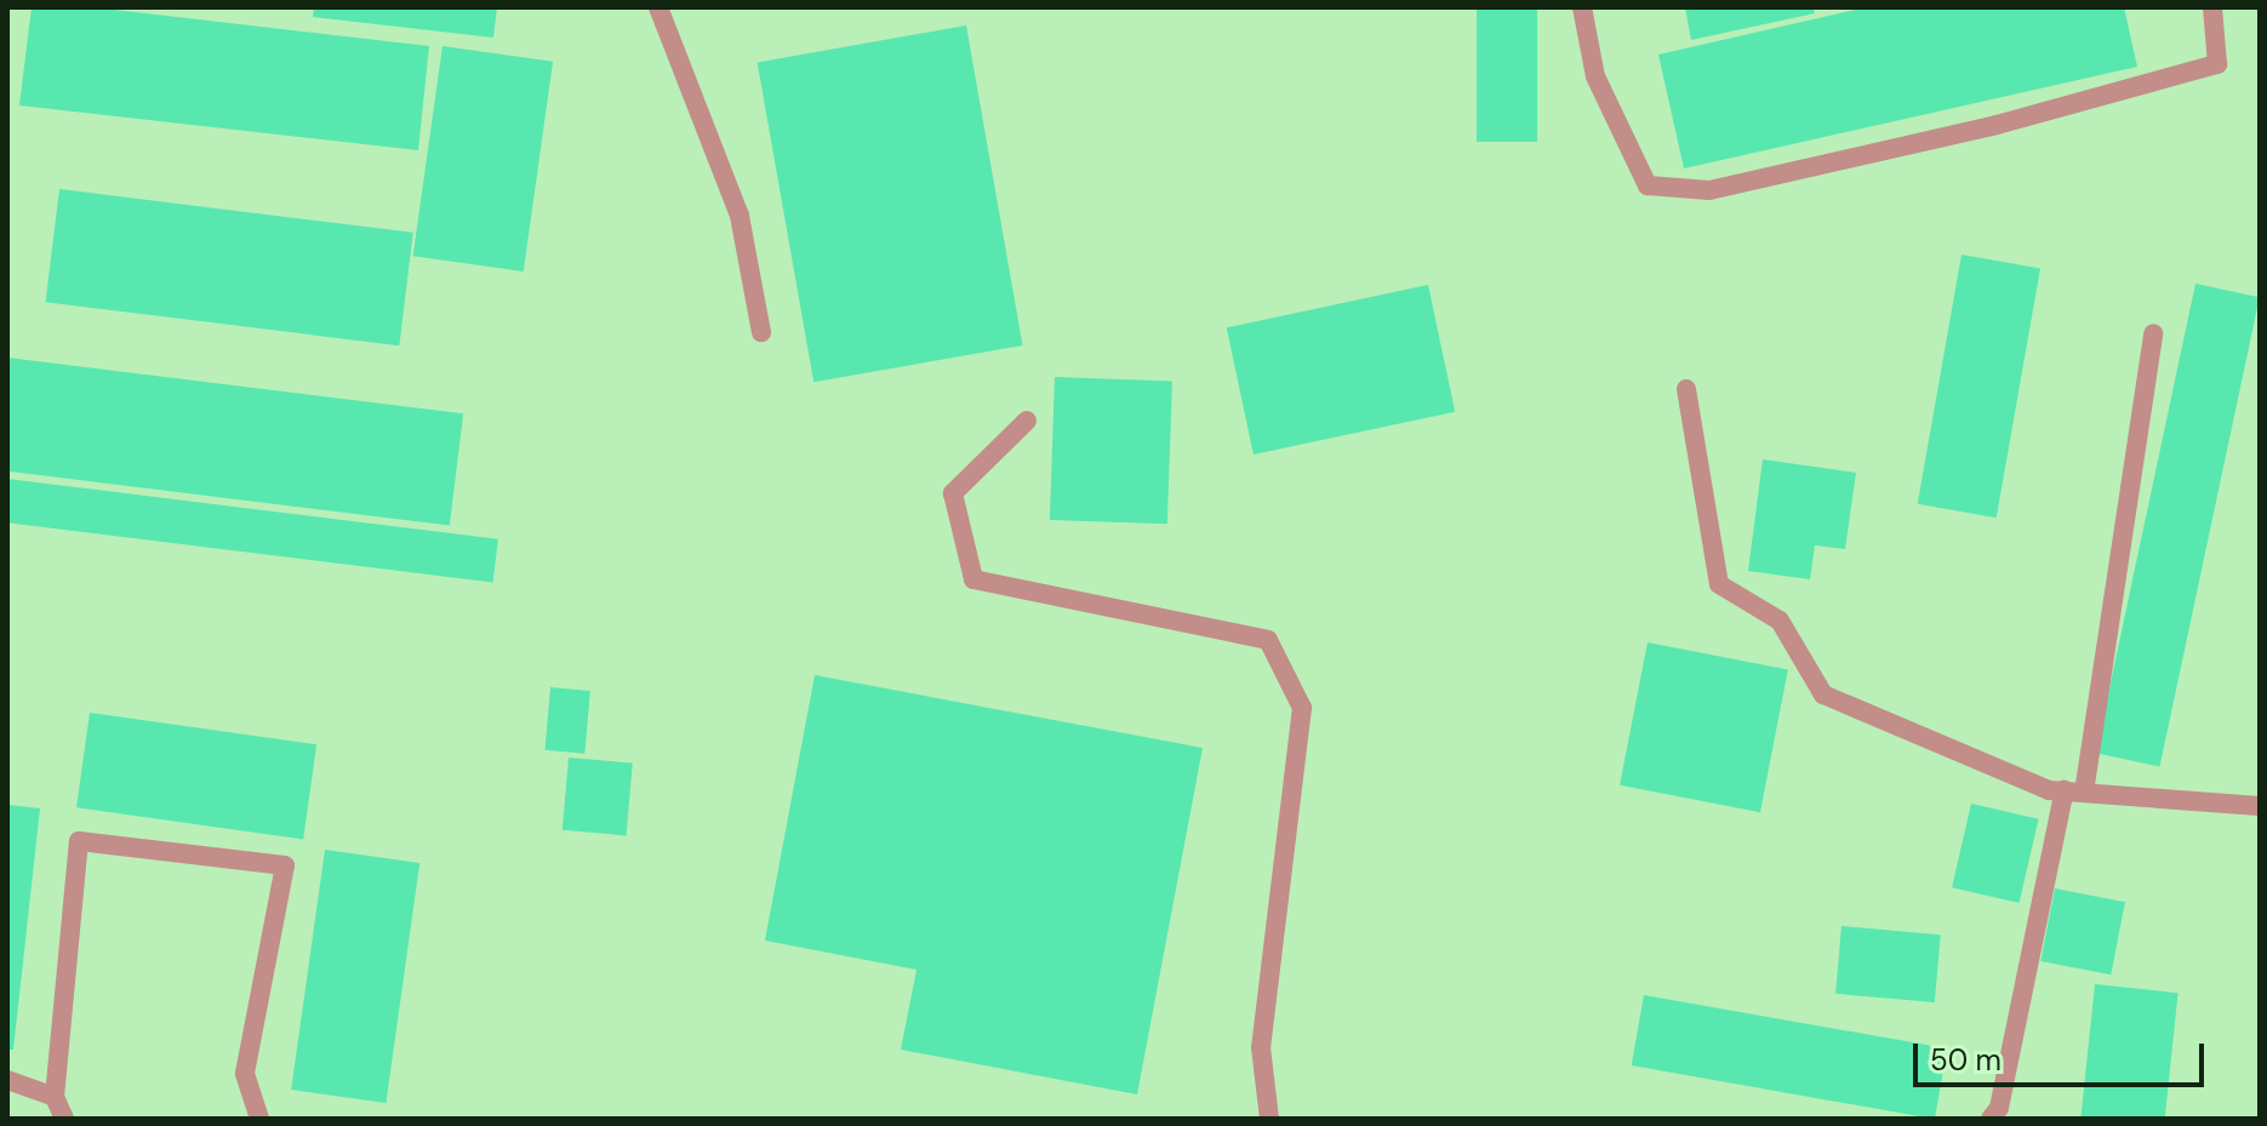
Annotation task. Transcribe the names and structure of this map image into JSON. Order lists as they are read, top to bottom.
{
  "scale_bar": "50 m"
}
